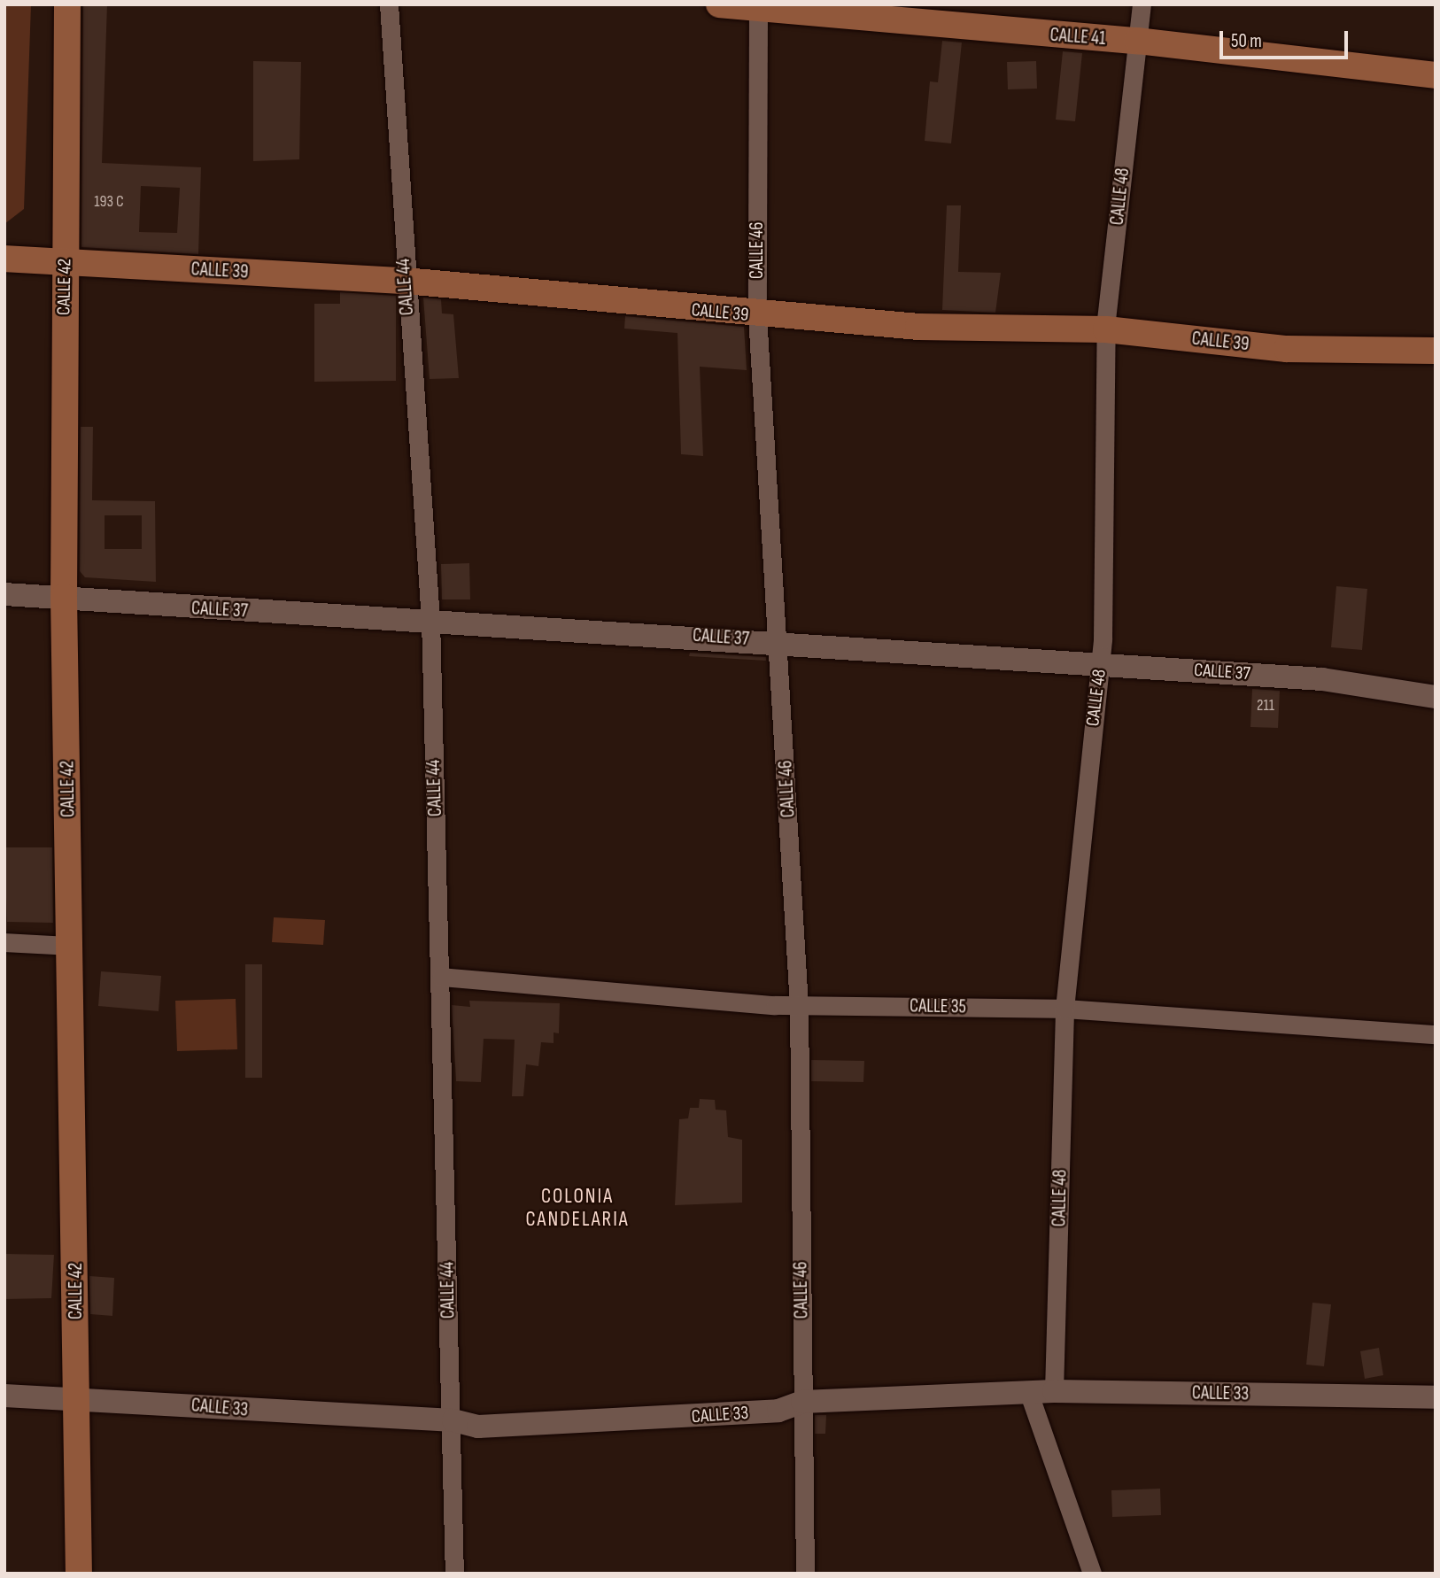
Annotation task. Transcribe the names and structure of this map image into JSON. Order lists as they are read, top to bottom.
{
  "streets": {
    "main road": ["CALLE 41", "CALLE 39", "CALLE 42"],
    "street": [
      "CALLE 48",
      "CALLE 46",
      "CALLE 44",
      "CALLE 37",
      "CALLE 35",
      "CALLE 33"
    ]
  },
  "crossings": [
    ["CALLE 41", "CALLE 48"],
    ["CALLE 41", "CALLE 46"],
    ["CALLE 48", "CALLE 39"],
    ["CALLE 48", "CALLE 37"],
    ["CALLE 48", "CALLE 35"],
    ["CALLE 48", "CALLE 33"],
    ["CALLE 46", "CALLE 39"],
    ["CALLE 46", "CALLE 37"],
    ["CALLE 46", "CALLE 35"],
    ["CALLE 46", "CALLE 33"],
    ["CALLE 39", "CALLE 42"],
    ["CALLE 39", "CALLE 44"],
    ["CALLE 42", "CALLE 37"],
    ["CALLE 42", "CALLE 33"],
    ["CALLE 44", "CALLE 37"],
    ["CALLE 44", "CALLE 35"],
    ["CALLE 44", "CALLE 33"]
  ],
  "districts": ["COLONIA CANDELARIA"],
  "house_numbers": ["193 C", "211"],
  "scale_bar": "50 m"
}
